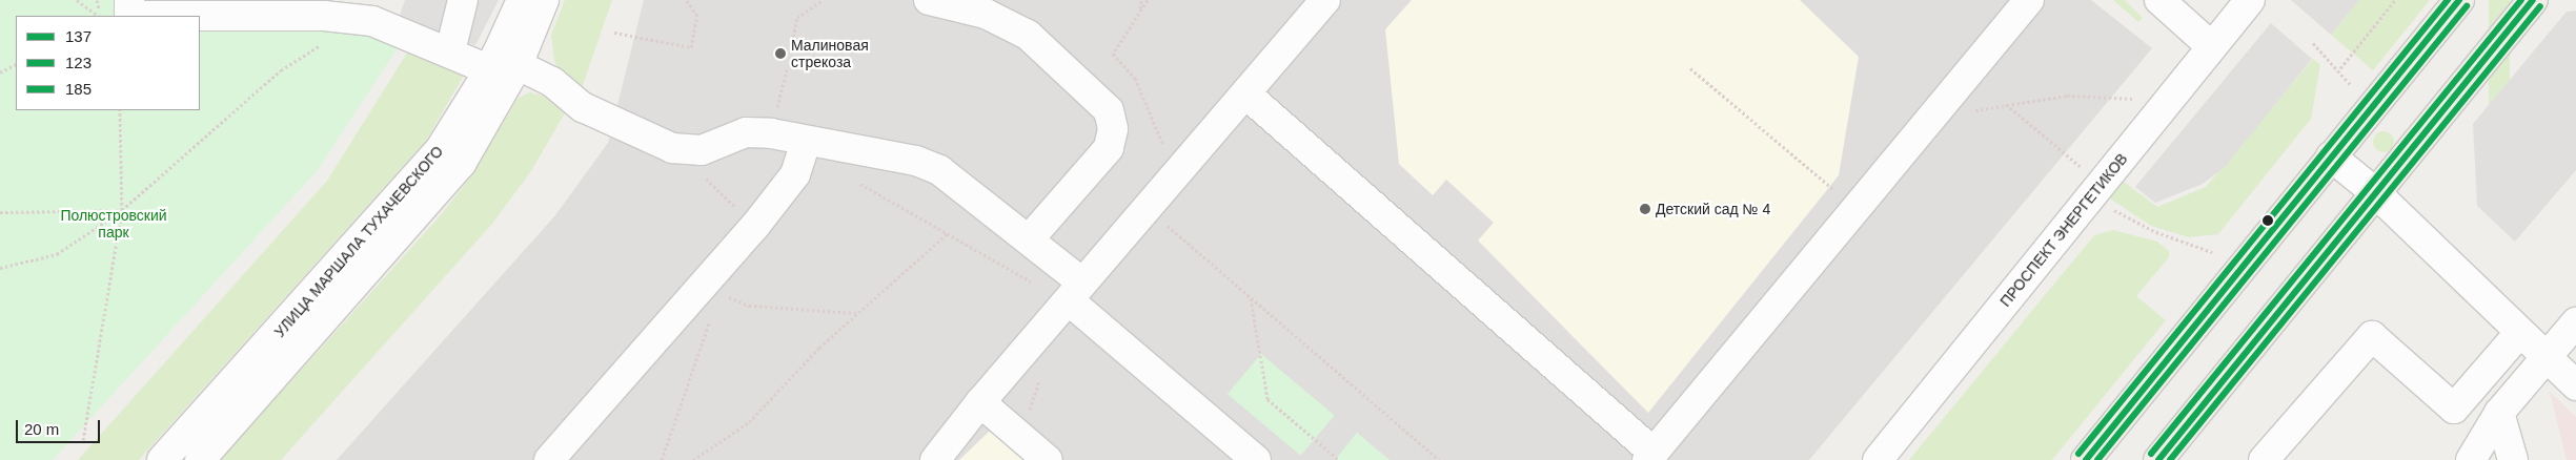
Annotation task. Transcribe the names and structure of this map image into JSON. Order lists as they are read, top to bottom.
{
  "streets": {
    "street": ["ПРОСПЕКТ ЭНЕРГЕТИКОВ", "УЛИЦА МАРШАЛА ТУХАЧЕВСКОГО"]
  },
  "parks": ["Полюстровский парк"],
  "places": ["Малиновая стрекоза", "Детский сад № 4"],
  "lines": ["transit line 137", "transit line 185", "transit line 123"],
  "legend": ["137", "123", "185"],
  "scale_bar": "20 m"
}
